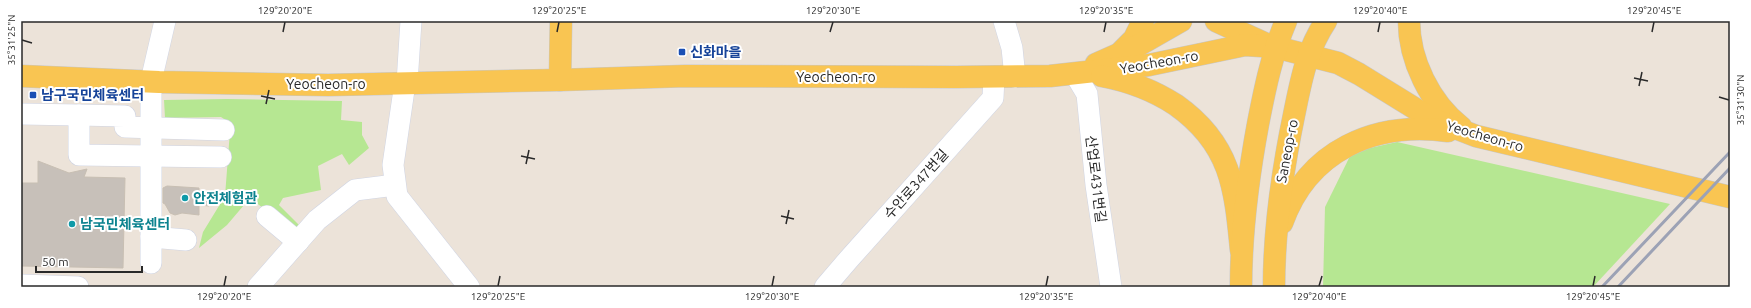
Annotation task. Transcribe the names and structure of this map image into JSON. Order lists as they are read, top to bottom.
{
  "streets": {
    "main road": ["Yeocheon-ro", "Saneop-ro"],
    "street": ["산업로431번길", "수안로347번길"]
  },
  "crossings": [
    ["Yeocheon-ro", "Saneop-ro"],
    ["Yeocheon-ro", "산업로431번길"],
    ["Yeocheon-ro", "수안로347번길"]
  ],
  "places": {
    "transit": ["신화마을", "남구국민체육센터"],
    "other": ["안전체험관", "남국민체육센터"]
  },
  "scale_bar": "50 m",
  "coordinates": [
    "129°20'20\"E",
    "129°20'25\"E",
    "129°20'30\"E",
    "129°20'35\"E",
    "129°20'40\"E",
    "129°20'45\"E",
    "35°31'25\"N",
    "35°31'30\"N"
  ]
}
